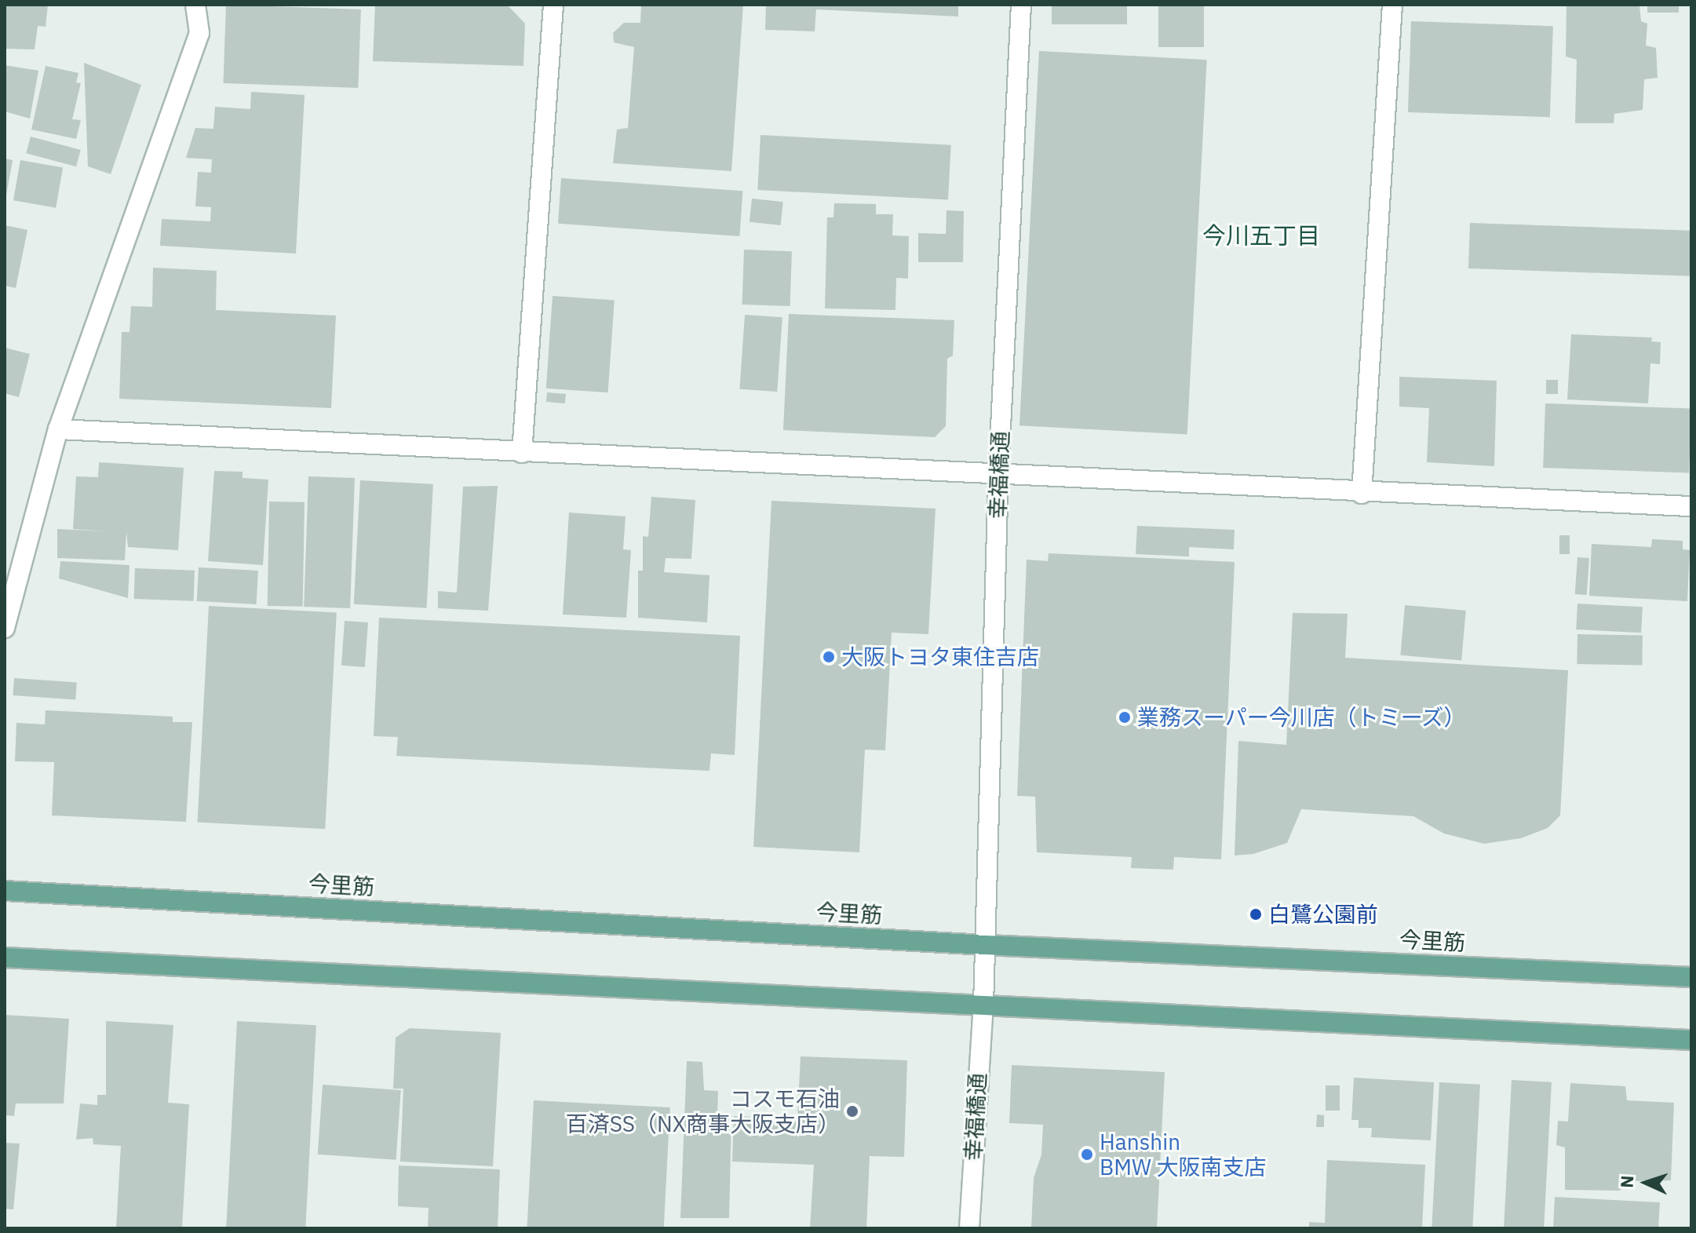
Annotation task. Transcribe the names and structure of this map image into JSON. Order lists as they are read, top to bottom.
{
  "streets": {
    "main road": ["今里筋"],
    "street": ["幸福橋通"]
  },
  "crossings": [
    ["幸福橋通", "今里筋"]
  ],
  "districts": ["今川五丁目"],
  "places": [
    "大阪トヨタ東住吉店",
    "業務スーパー今川店（トミーズ）",
    "白鷺公園前",
    "コスモ石油 百済SS（NX商事大阪支店）",
    "Hanshin BMW 大阪南支店"
  ],
  "north": "left"
}
